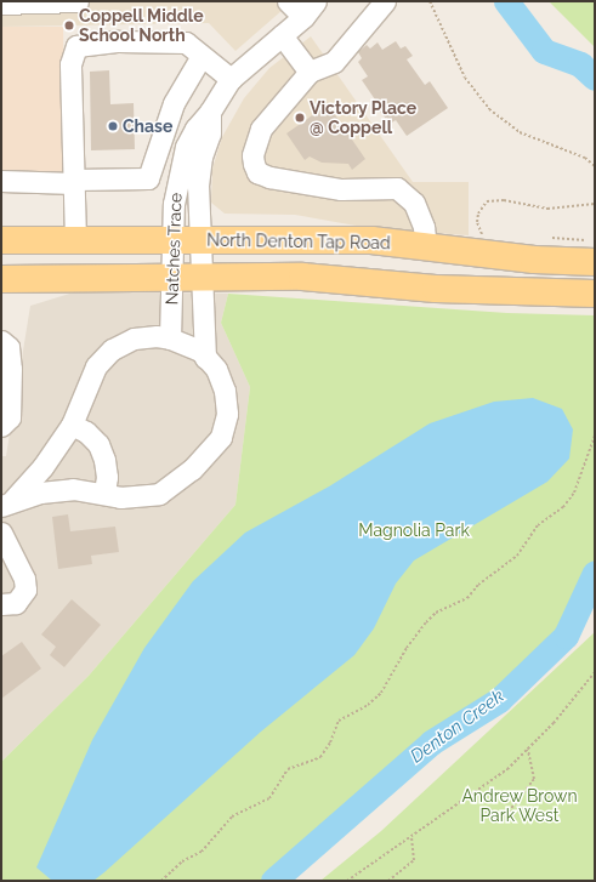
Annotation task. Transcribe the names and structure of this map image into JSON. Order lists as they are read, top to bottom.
{
  "streets": {
    "main road": ["North Denton Tap Road"],
    "street": ["Natches Trace"]
  },
  "crossings": [
    ["North Denton Tap Road", "Natches Trace"]
  ],
  "water": ["Denton Creek"],
  "parks": ["Magnolia Park", "Andrew Brown Park West"],
  "places": ["Coppell Middle School North", "Victory Place @ Coppell", "Chase"]
}
